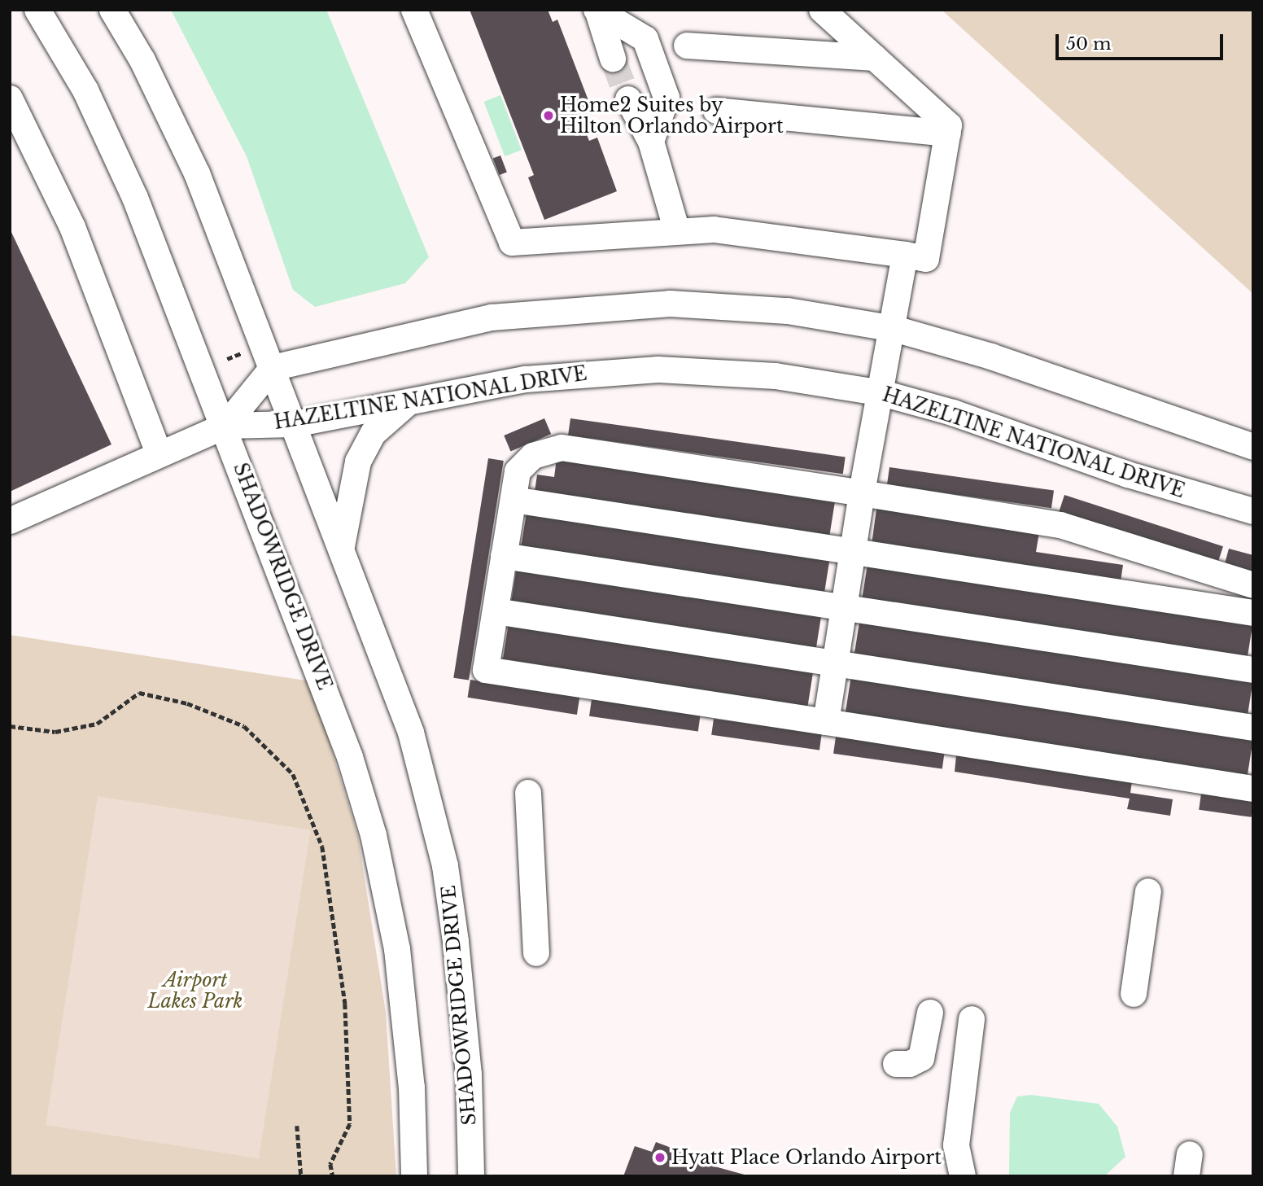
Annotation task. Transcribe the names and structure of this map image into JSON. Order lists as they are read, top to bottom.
{
  "streets": {
    "street": ["HAZELTINE NATIONAL DRIVE", "SHADOWRIDGE DRIVE"]
  },
  "crossings": [
    ["HAZELTINE NATIONAL DRIVE", "SHADOWRIDGE DRIVE"]
  ],
  "parks": ["Airport Lakes Park"],
  "places": ["Home2 Suites by Hilton Orlando Airport", "Hyatt Place Orlando Airport"],
  "scale_bar": "50 m"
}
